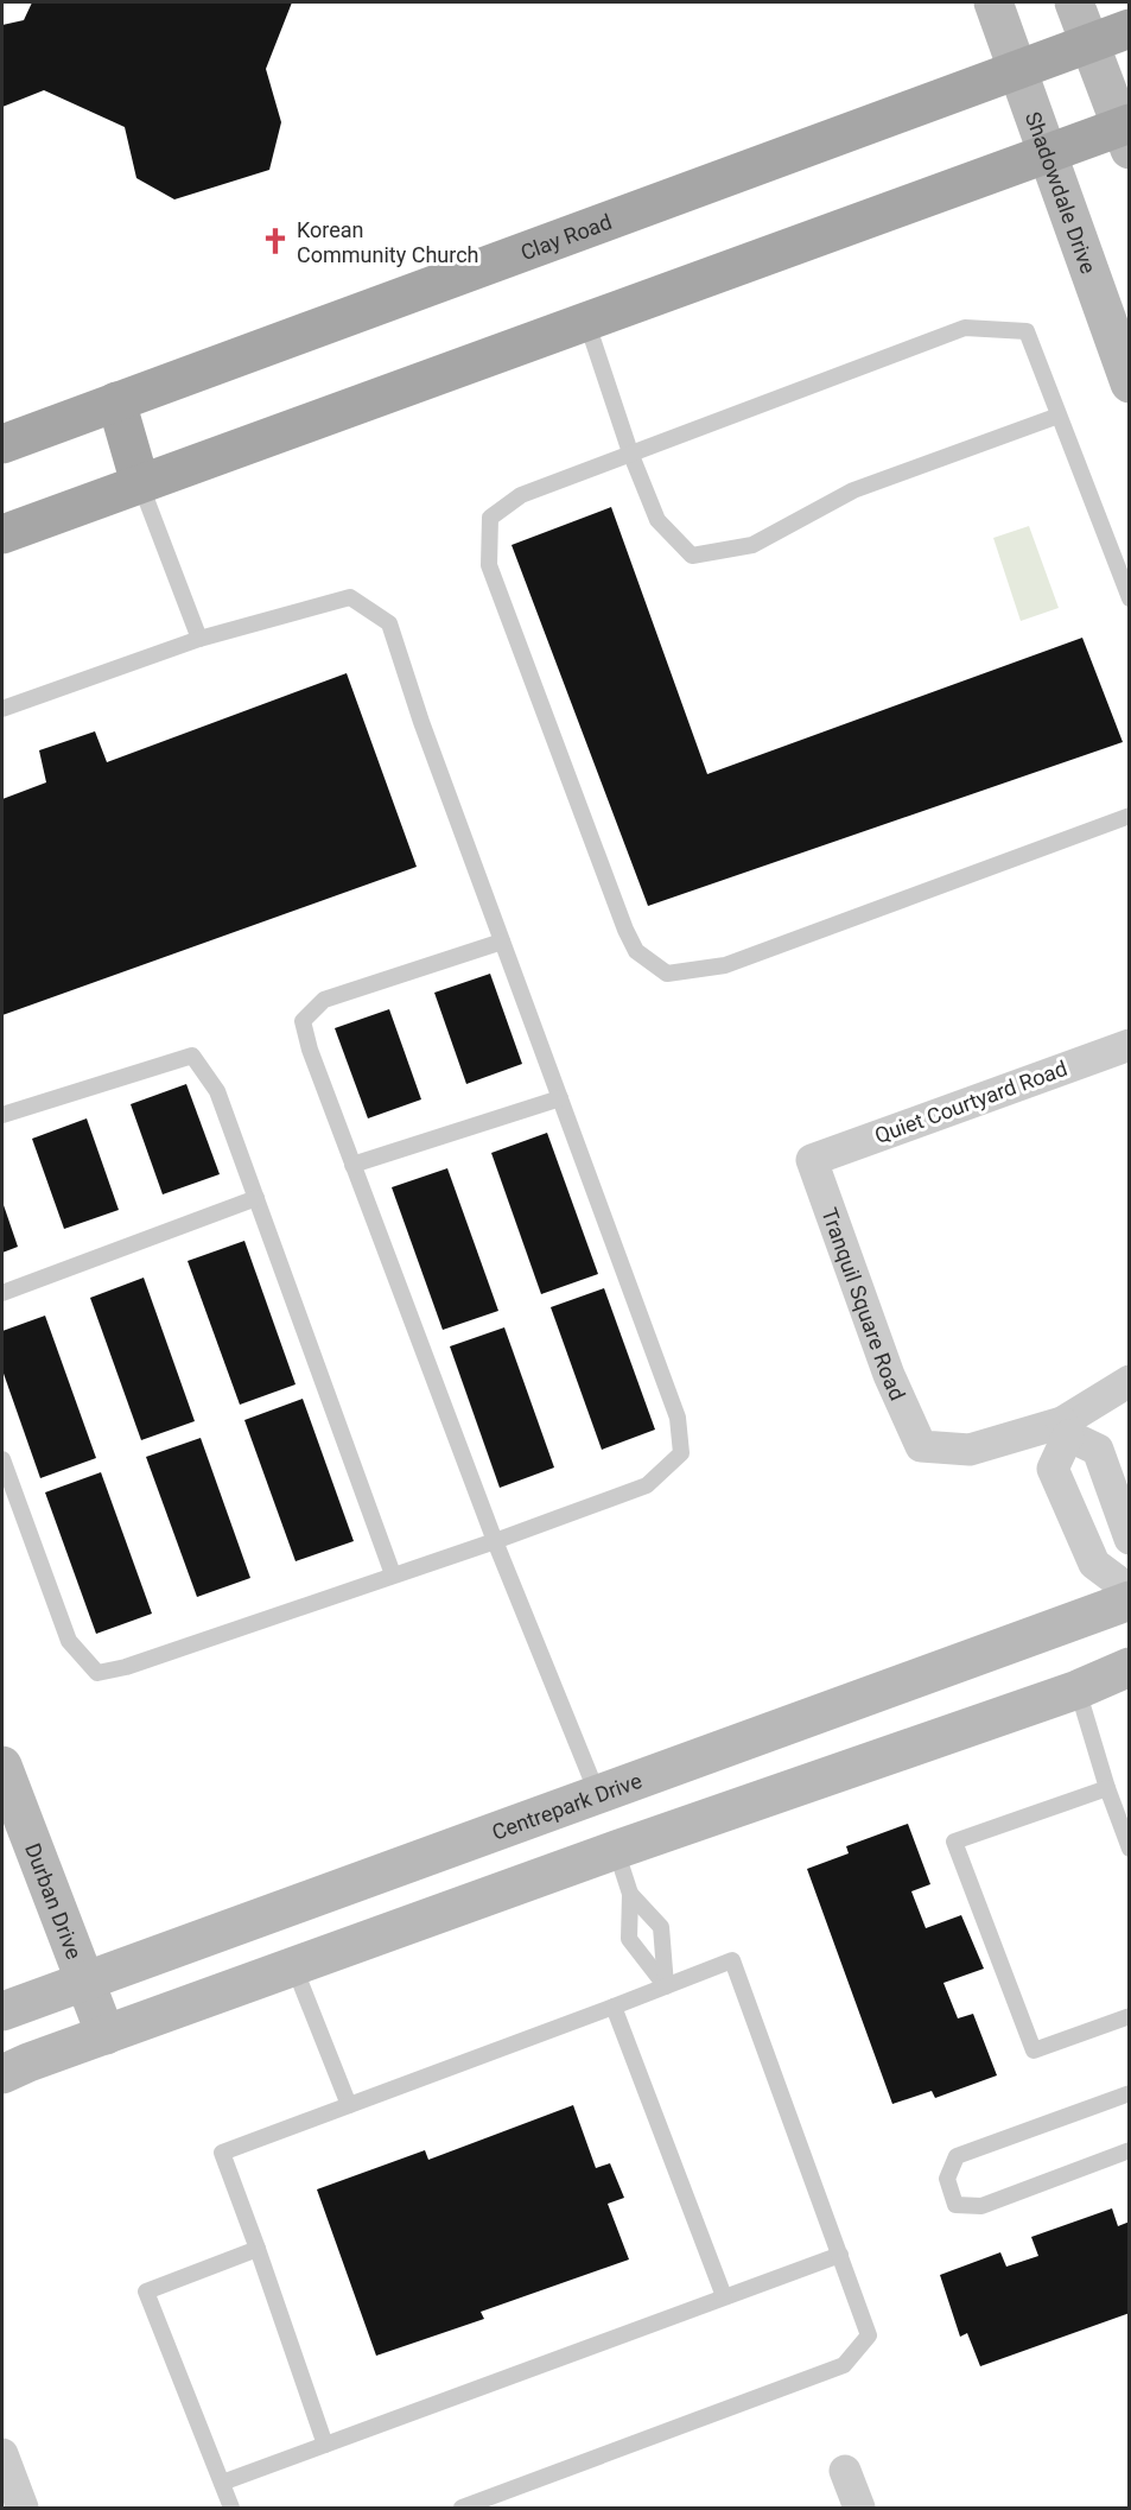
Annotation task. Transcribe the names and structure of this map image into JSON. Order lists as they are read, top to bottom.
{
  "streets": {
    "main road": ["Clay Road"],
    "street": [
      "Shadowdale Drive",
      "Quiet Courtyard Road",
      "Tranquil Square Road",
      "Centrepark Drive",
      "Durban Drive"
    ]
  },
  "crossings": [
    ["Shadowdale Drive", "Clay Road"],
    ["Quiet Courtyard Road", "Tranquil Square Road"],
    ["Centrepark Drive", "Durban Drive"]
  ],
  "places": {
    "church": ["Korean Community Church"]
  }
}
